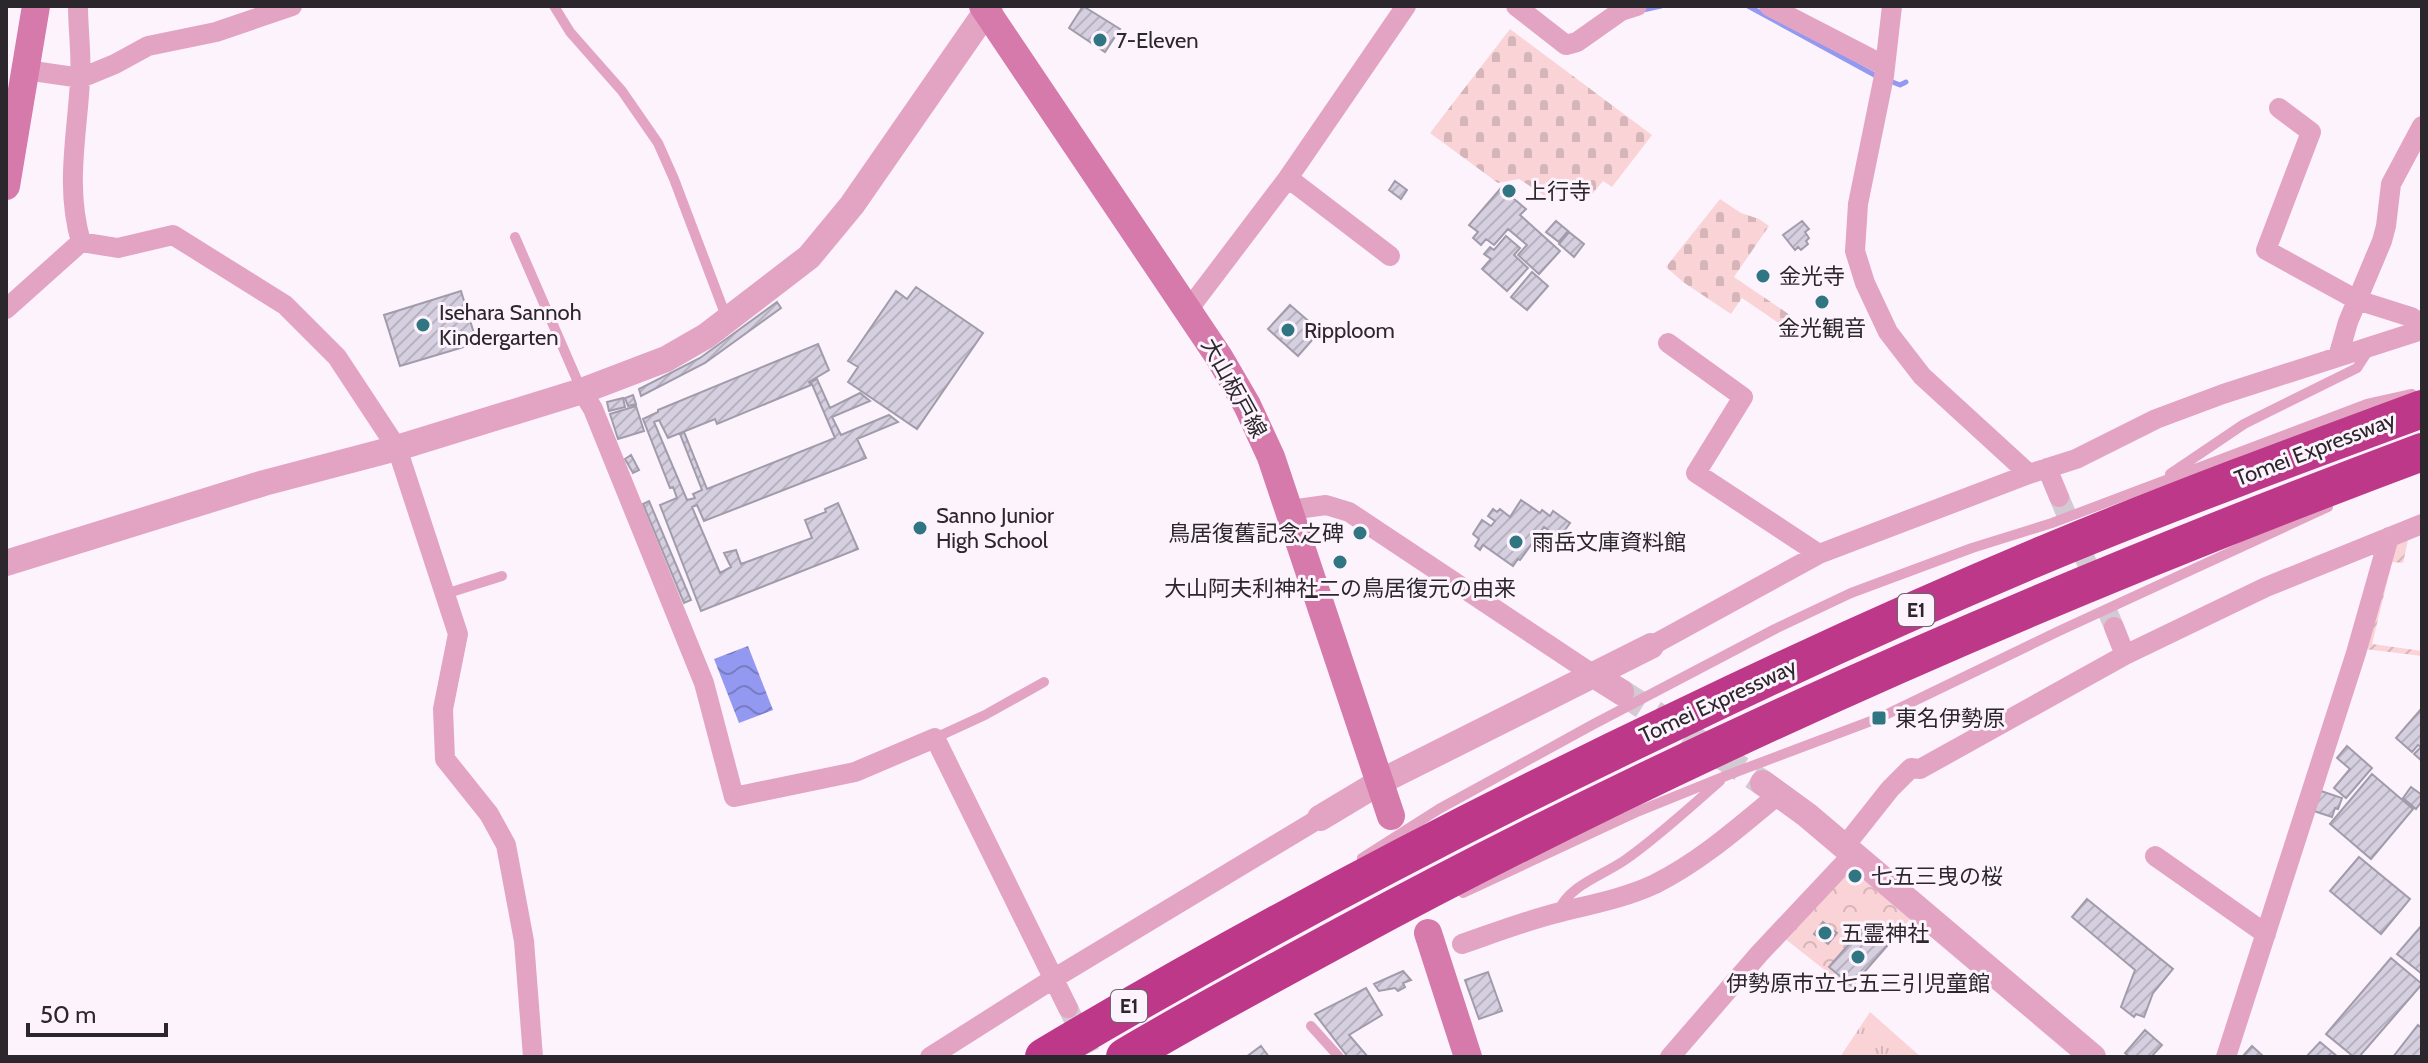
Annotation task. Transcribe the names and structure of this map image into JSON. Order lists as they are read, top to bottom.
{
  "streets": {
    "highway": ["Tomei Expressway", "E1"],
    "main road": ["大山板戸線"]
  },
  "crossings": [
    ["大山板戸線", "Tomei Expressway"]
  ],
  "places": {
    "other": [
      "7-Eleven",
      "上行寺",
      "金光寺",
      "金光観音",
      "Isehara Sannoh Kindergarten",
      "Ripploom",
      "Sanno Junior High School",
      "鳥居復舊記念之碑",
      "雨岳文庫資料館",
      "大山阿夫利神社二の鳥居復元の由来",
      "七五三曳の桜",
      "五霊神社",
      "伊勢原市立七五三引児童館"
    ],
    "transit": ["東名伊勢原"]
  },
  "scale_bar": "50 m"
}
